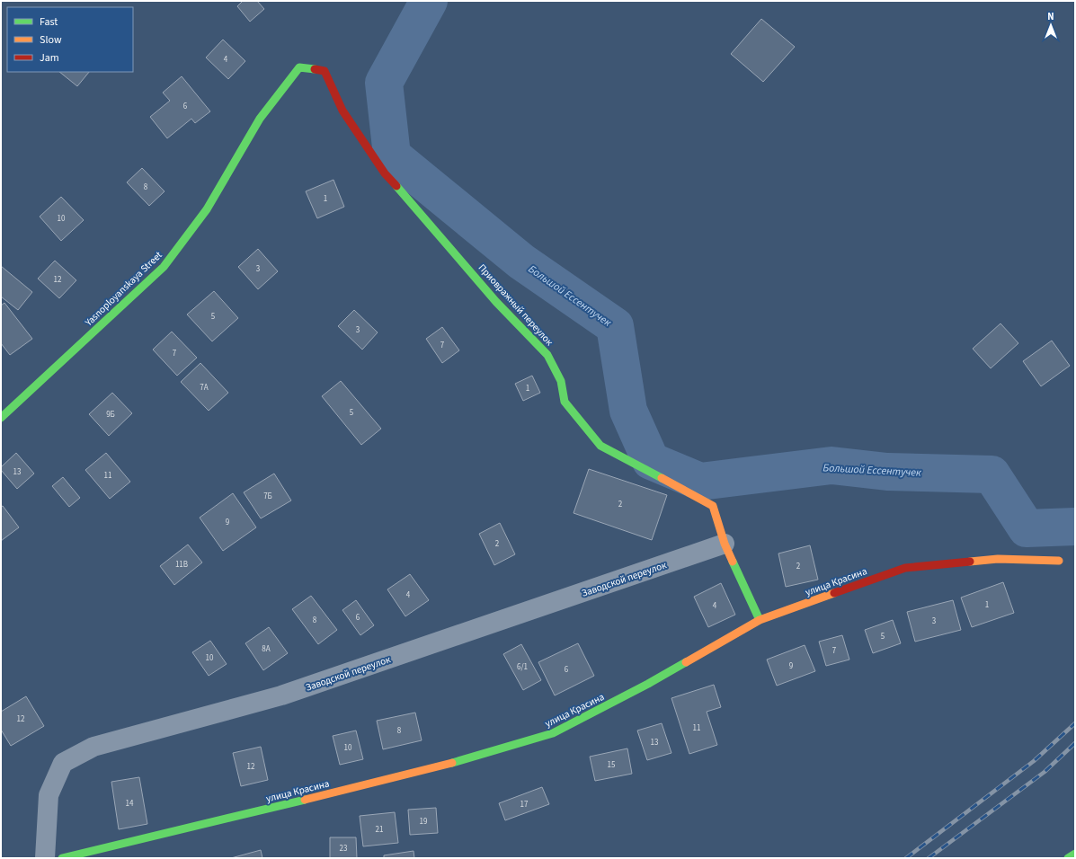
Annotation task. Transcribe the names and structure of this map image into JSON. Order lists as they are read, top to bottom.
{
  "streets": {
    "street": [
      "Yasnoployanskaya Street",
      "Приовражный переулок",
      "Заводской переулок",
      "улица Красина"
    ]
  },
  "crossings": [
    ["Yasnoployanskaya Street", "Приовражный переулок"],
    ["Приовражный переулок", "Заводской переулок"],
    ["Приовражный переулок", "улица Красина"]
  ],
  "water": ["Большой Ессентучек"],
  "house_numbers": [
    "4",
    "6",
    "8",
    "1",
    "10",
    "3",
    "12",
    "5",
    "3",
    "7",
    "7",
    "7А",
    "1",
    "5",
    "9Б",
    "13",
    "11",
    "7Б",
    "2",
    "9",
    "2",
    "11В",
    "2",
    "4",
    "1",
    "4",
    "6",
    "8",
    "3",
    "5",
    "8А",
    "7",
    "10",
    "9",
    "6/1",
    "6",
    "12",
    "11",
    "8",
    "13",
    "10",
    "15",
    "12",
    "14",
    "17",
    "19",
    "21",
    "23"
  ],
  "legend": ["Fast", "Slow", "Jam"],
  "north": "top"
}
